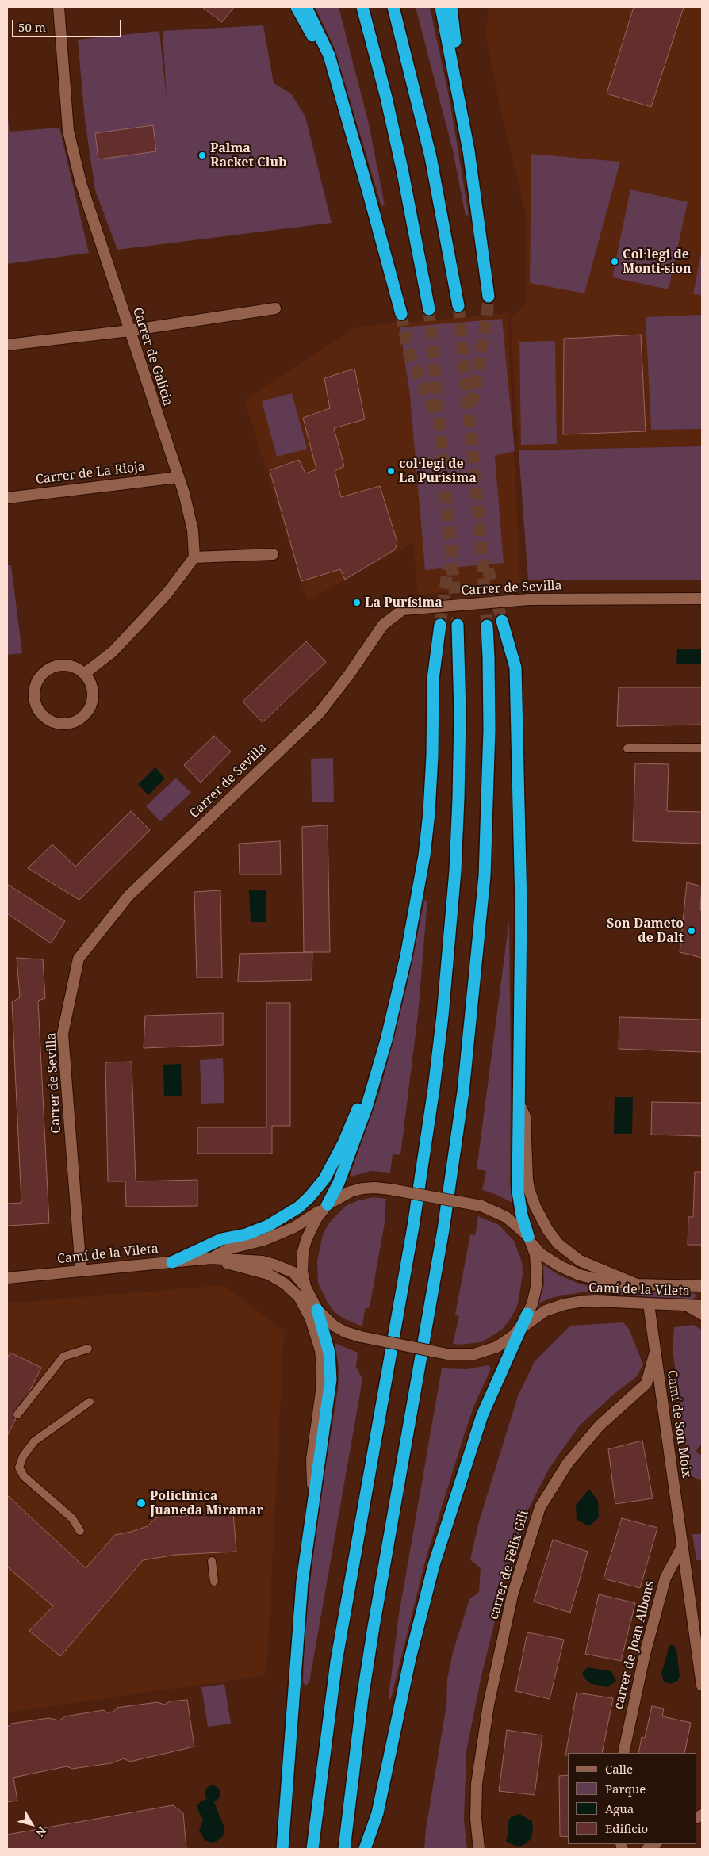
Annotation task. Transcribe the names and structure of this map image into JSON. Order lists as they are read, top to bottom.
{
  "streets": {
    "street": [
      "Carrer de Galícia",
      "Carrer de La Rioja",
      "Carrer de Sevilla",
      "Camí de la Vileta",
      "Camí de Son Moix",
      "carrer de Fèlix Gili",
      "carrer de Joan Albons"
    ]
  },
  "crossings": [
    ["Carrer de Galícia", "Carrer de La Rioja"],
    ["Carrer de Sevilla", "Camí de la Vileta"],
    ["Camí de la Vileta", "Camí de Son Moix"],
    ["Camí de Son Moix", "carrer de Fèlix Gili"],
    ["Camí de Son Moix", "carrer de Joan Albons"]
  ],
  "places": [
    "Palma Racket Club",
    "Col·legi de Monti-sion",
    "col·legi de La Purísima",
    "La Purísima",
    "Son Dameto de Dalt",
    "Policlínica Juaneda Miramar"
  ],
  "legend": [
    "Calle",
    "Parque",
    "Agua",
    "Edificio"
  ],
  "scale_bar": "50 m",
  "north": "bottom right"
}
